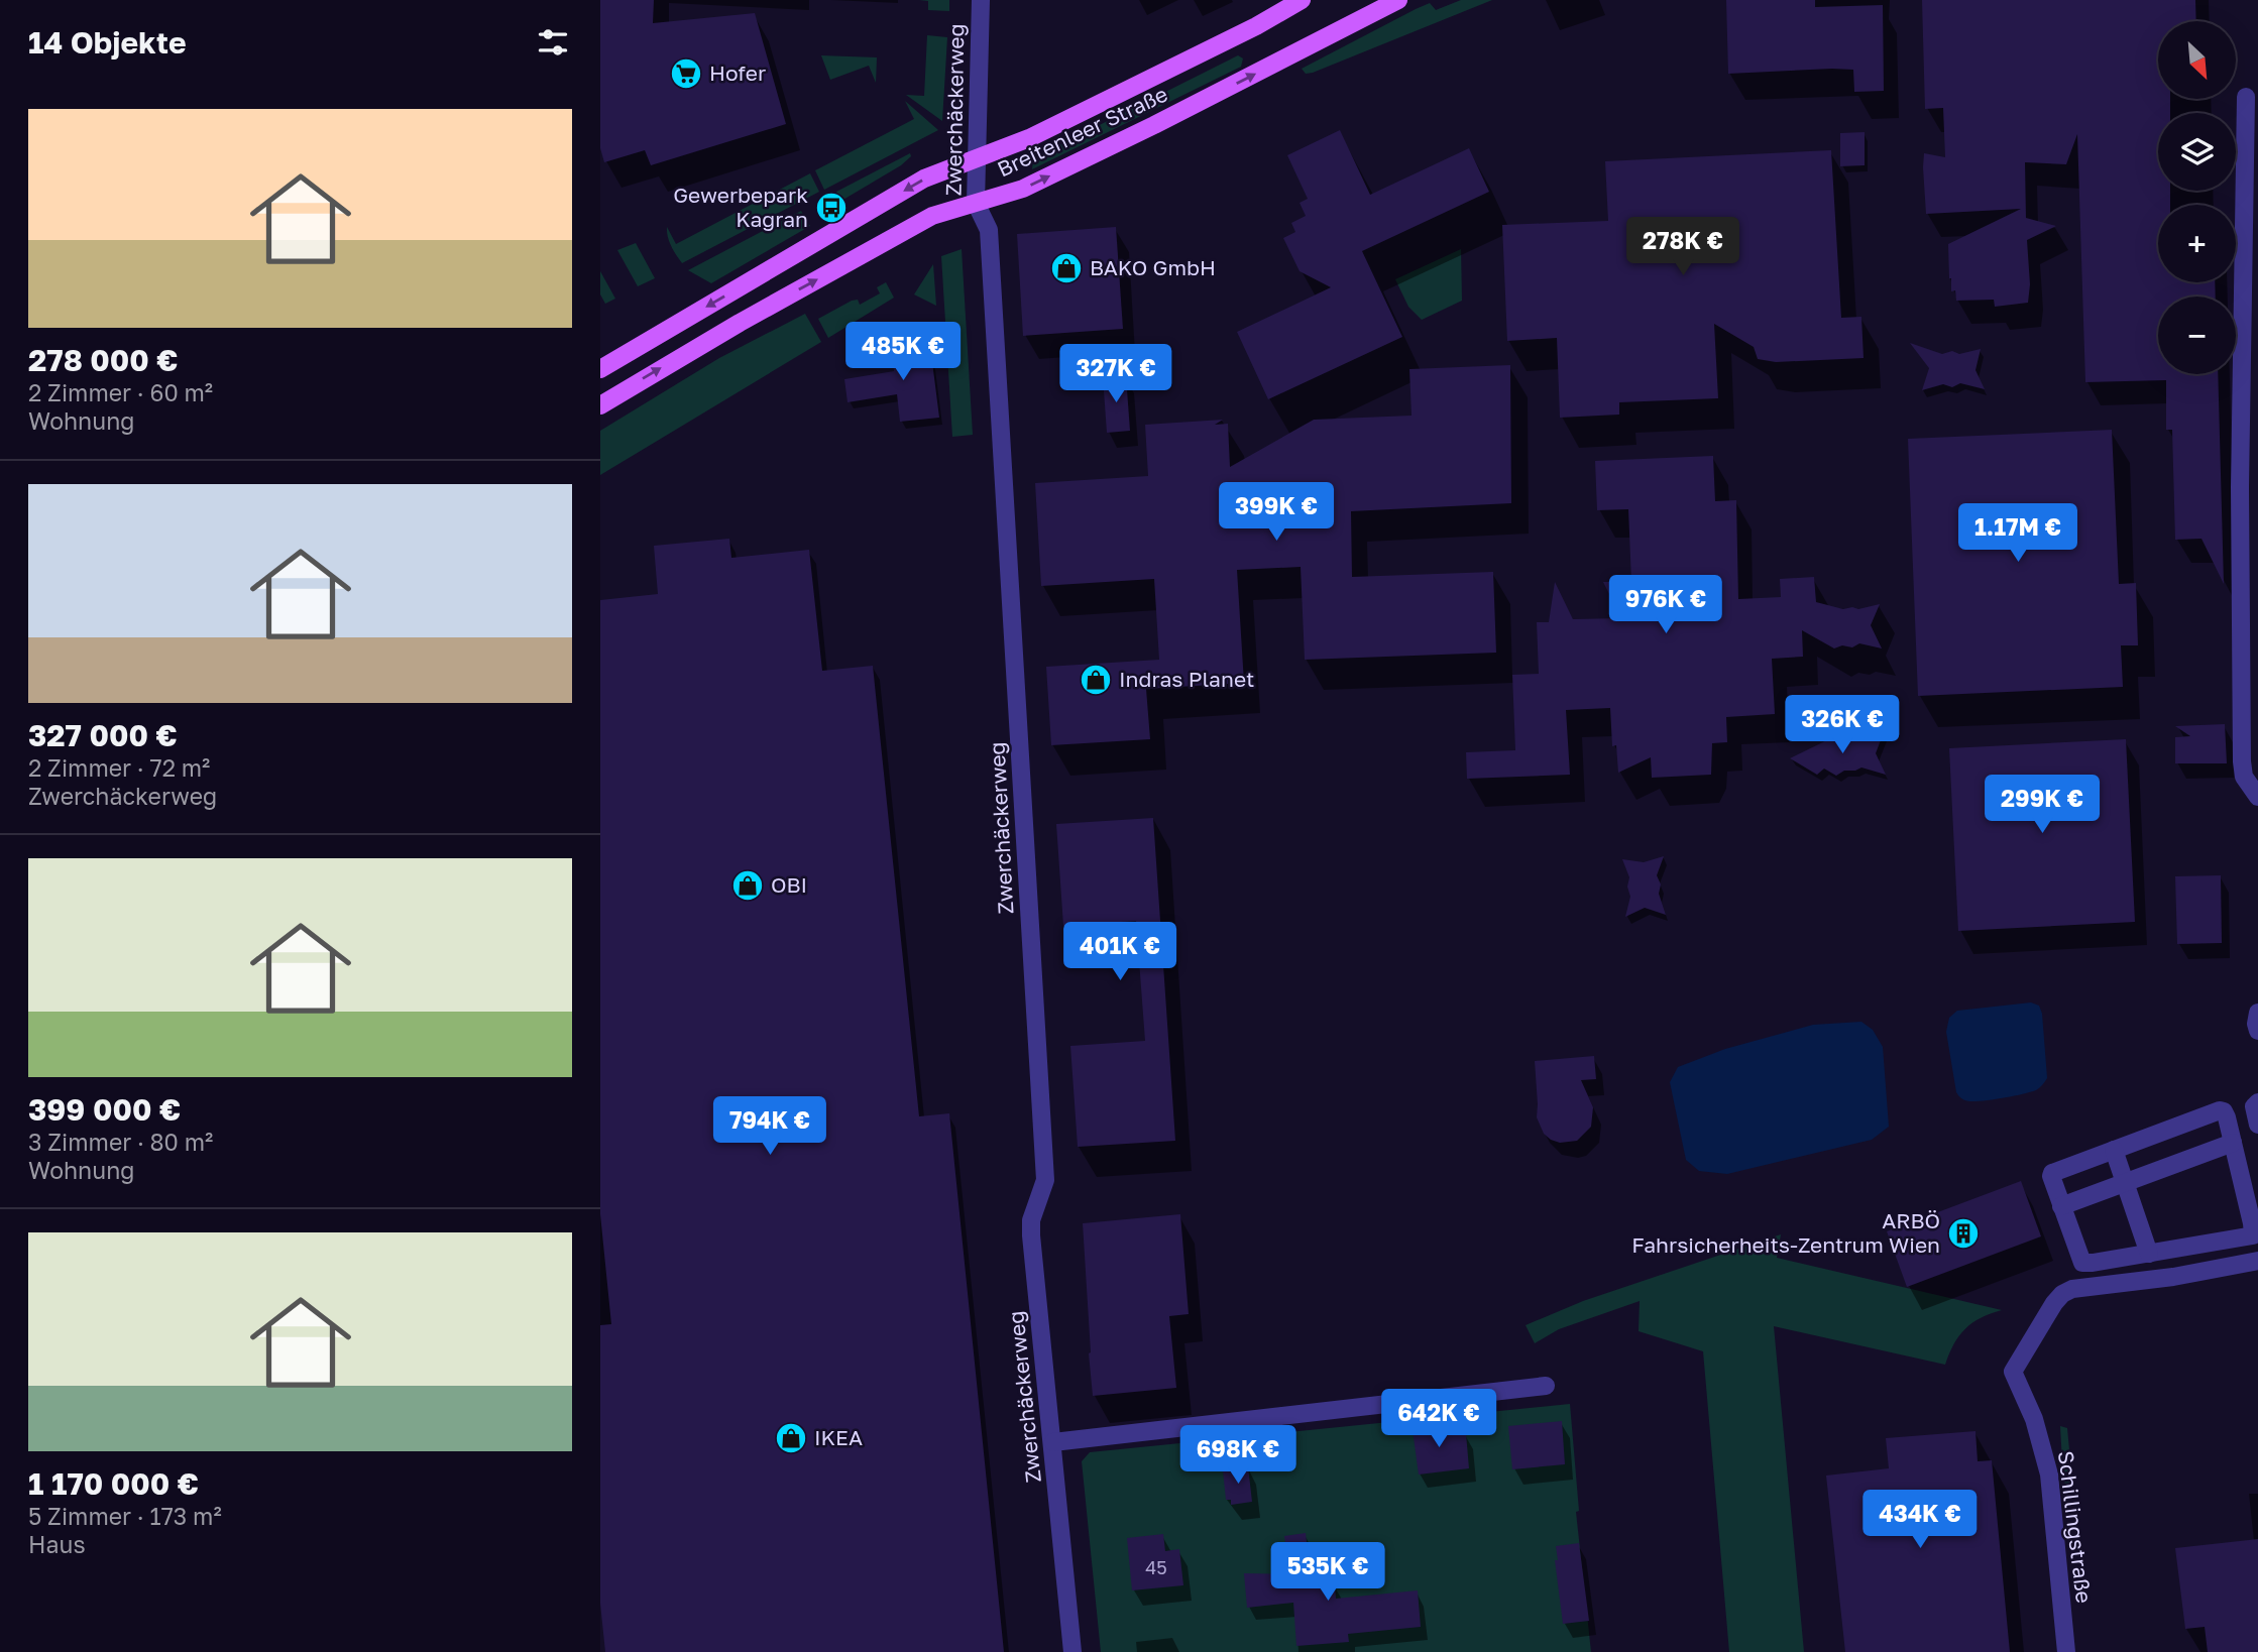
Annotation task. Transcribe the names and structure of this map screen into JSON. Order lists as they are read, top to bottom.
{
  "streets": {
    "main road": ["Breitenleer Straße"],
    "street": ["Zwerchäckerweg", "Schillingstraße"]
  },
  "crossings": [
    ["Zwerchäckerweg", "Breitenleer Straße"]
  ],
  "places": {
    "supermarket": ["Hofer"],
    "bus stop": ["Gewerbepark Kagran"],
    "shop": [
      "BAKO GmbH",
      "Indras Planet",
      "OBI",
      "IKEA"
    ],
    "building": ["ARBÖ Fahrsicherheits-Zentrum Wien"]
  },
  "house_numbers": ["45"],
  "north": "bottom right",
  "page": {
    "heading": "14 Objekte",
    "map_buttons": ["+", "−"],
    "list": [
      {
        "name": "278 000 €",
        "note": "2 Zimmer · 60 m² · Wohnung"
      },
      {
        "name": "327 000 €",
        "note": "2 Zimmer · 72 m² · Zwerchäckerweg"
      },
      {
        "name": "399 000 €",
        "note": "3 Zimmer · 80 m² · Wohnung"
      },
      {
        "name": "1 170 000 €",
        "note": "5 Zimmer · 173 m² · Haus"
      }
    ],
    "price": [
      "278K €",
      "485K €",
      "327K €",
      "399K €",
      "1.17M €",
      "976K €",
      "326K €",
      "299K €",
      "401K €",
      "794K €",
      "642K €",
      "698K €",
      "434K €",
      "535K €"
    ]
  }
}
